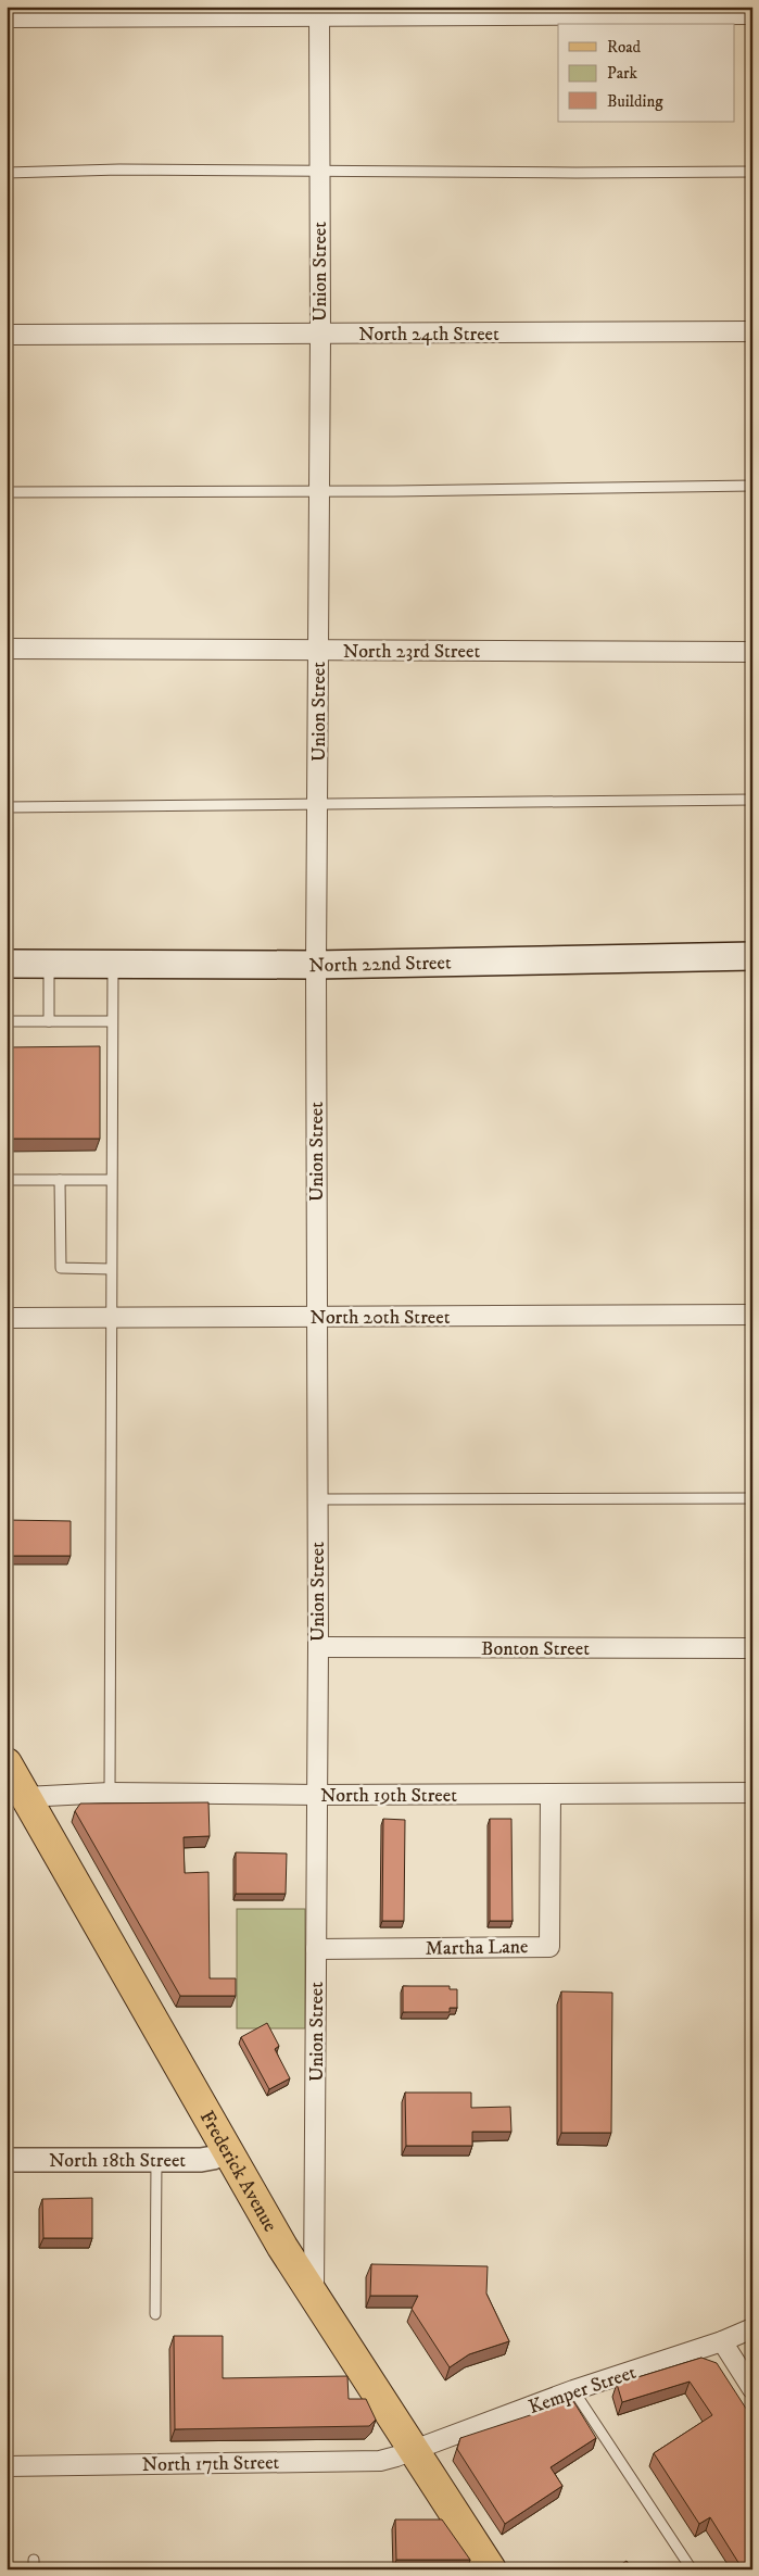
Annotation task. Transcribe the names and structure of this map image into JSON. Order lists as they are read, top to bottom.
{
  "streets": {
    "main road": ["North 22nd Street", "Frederick Avenue"],
    "street": [
      "Union Street",
      "North 24th Street",
      "North 23rd Street",
      "North 20th Street",
      "Bonton Street",
      "North 19th Street",
      "Martha Lane",
      "North 18th Street",
      "Kemper Street",
      "North 17th Street"
    ]
  },
  "crossings": [
    ["Union Street", "North 24th Street"],
    ["Union Street", "North 23rd Street"],
    ["Union Street", "North 22nd Street"],
    ["Union Street", "North 20th Street"],
    ["Union Street", "Bonton Street"],
    ["Union Street", "North 19th Street"],
    ["Union Street", "Martha Lane"],
    ["Union Street", "Frederick Avenue"],
    ["North 19th Street", "Martha Lane"],
    ["North 19th Street", "Frederick Avenue"],
    ["North 18th Street", "Frederick Avenue"],
    ["Frederick Avenue", "Kemper Street"],
    ["Frederick Avenue", "North 17th Street"],
    ["Kemper Street", "North 17th Street"]
  ],
  "legend": ["Road", "Park", "Building"]
}
